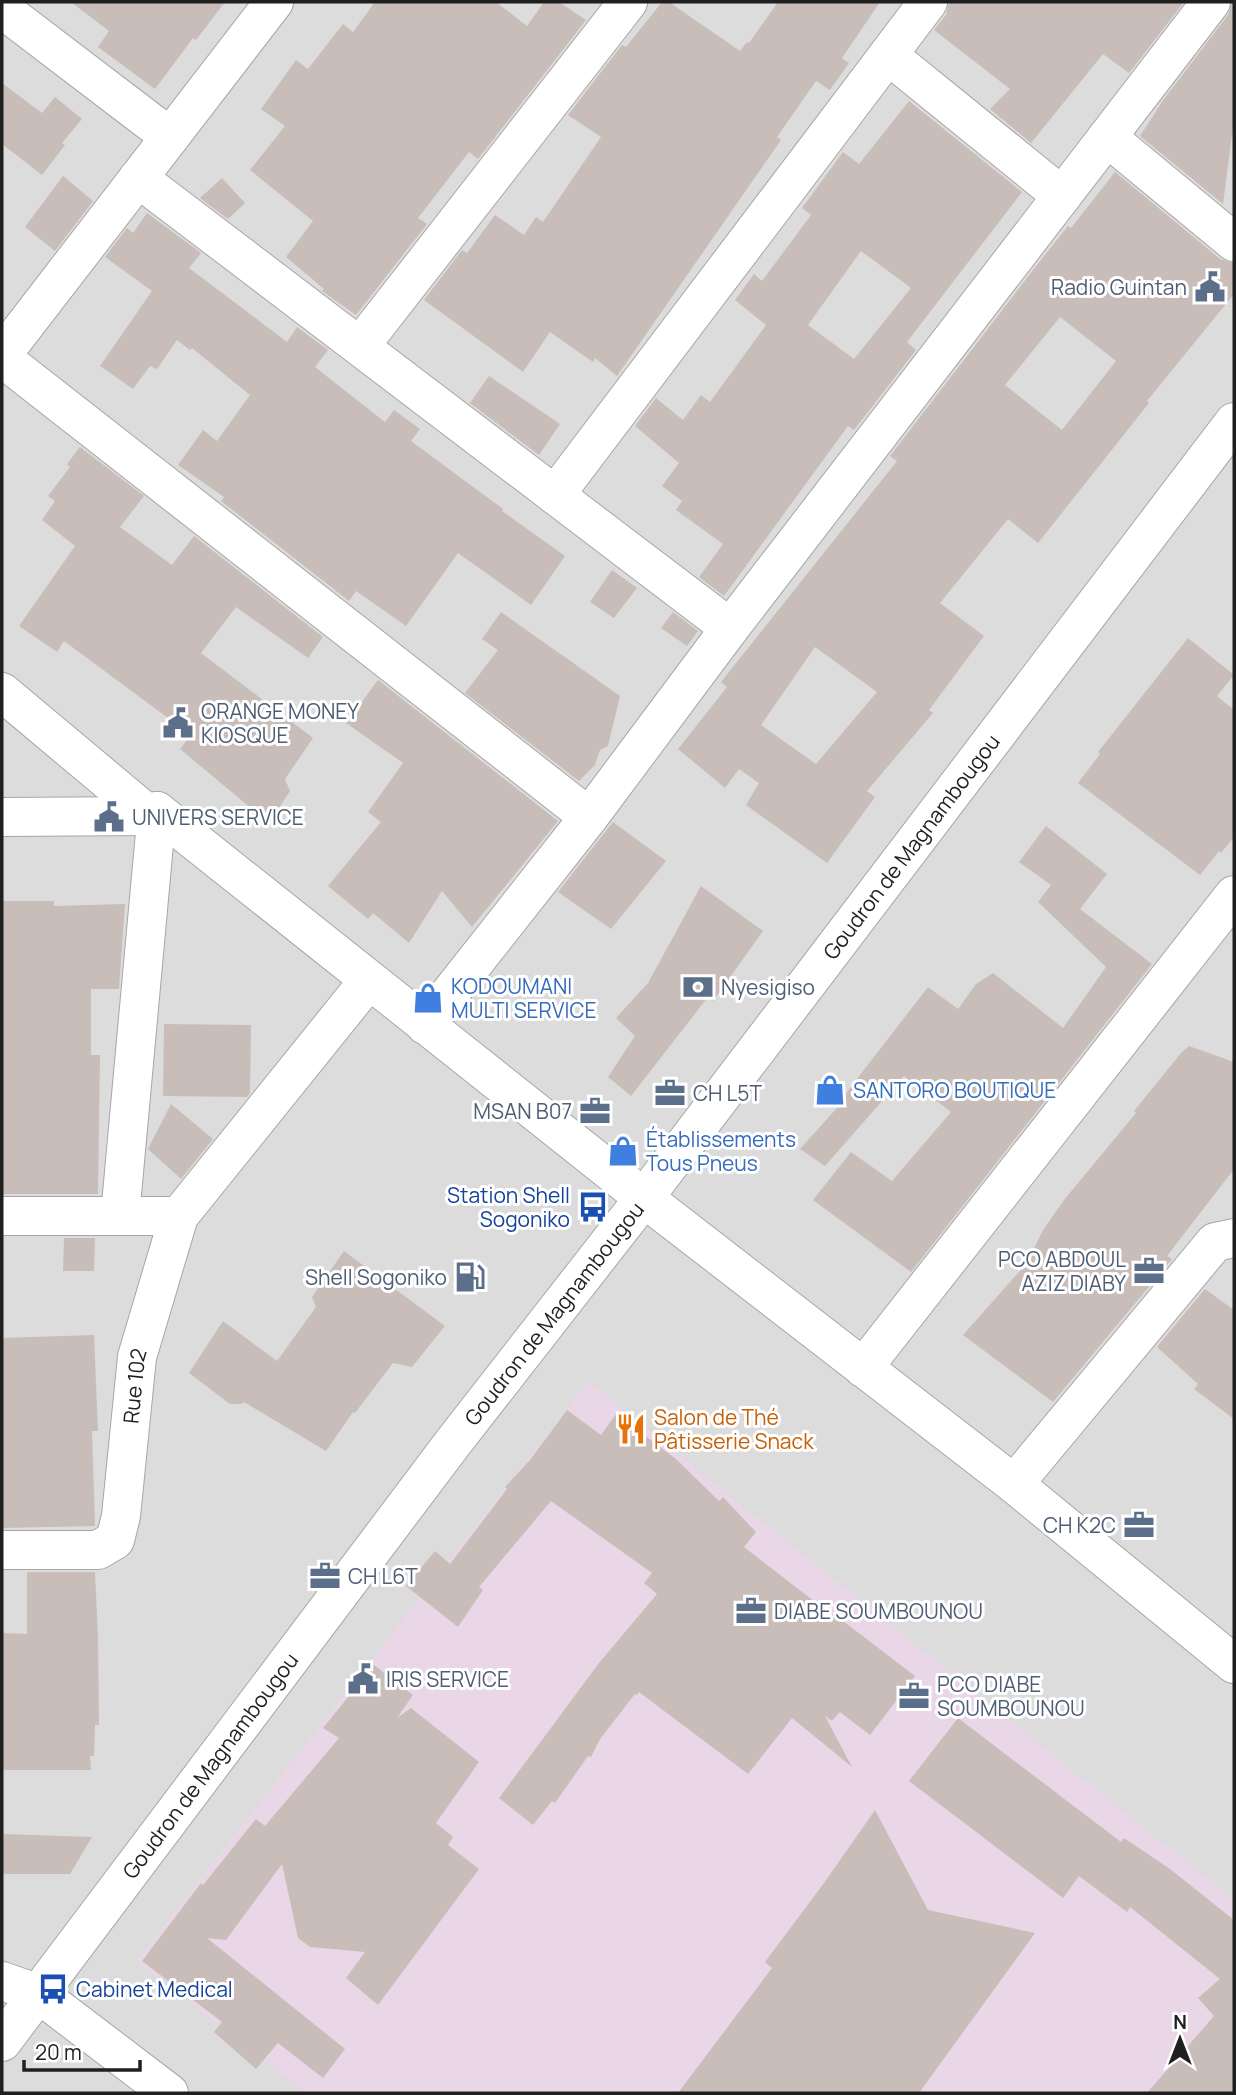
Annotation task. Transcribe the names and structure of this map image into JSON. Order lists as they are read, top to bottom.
{
  "streets": {
    "street": ["Goudron de Magnambougou", "Rue 102"]
  },
  "places": {
    "public building": [
      "Radio Guintan",
      "ORANGE MONEY KIOSQUE",
      "UNIVERS SERVICE",
      "IRIS SERVICE"
    ],
    "bank": ["Nyesigiso"],
    "shop": ["KODOUMANI MULTI SERVICE", "SANTORO BOUTIQUE", "Établissements Tous Pneus"],
    "office": [
      "CH L5T",
      "MSAN B07",
      "PCO ABDOUL AZIZ DIABY",
      "CH K2C",
      "CH L6T",
      "DIABE SOUMBOUNOU",
      "PCO DIABE SOUMBOUNOU"
    ],
    "bus stop": ["Station Shell Sogoniko", "Cabinet Medical"],
    "fuel station": ["Shell Sogoniko"],
    "restaurant": ["Salon de Thé Pâtisserie Snack"]
  },
  "scale_bar": "20 m",
  "north": "top"
}
